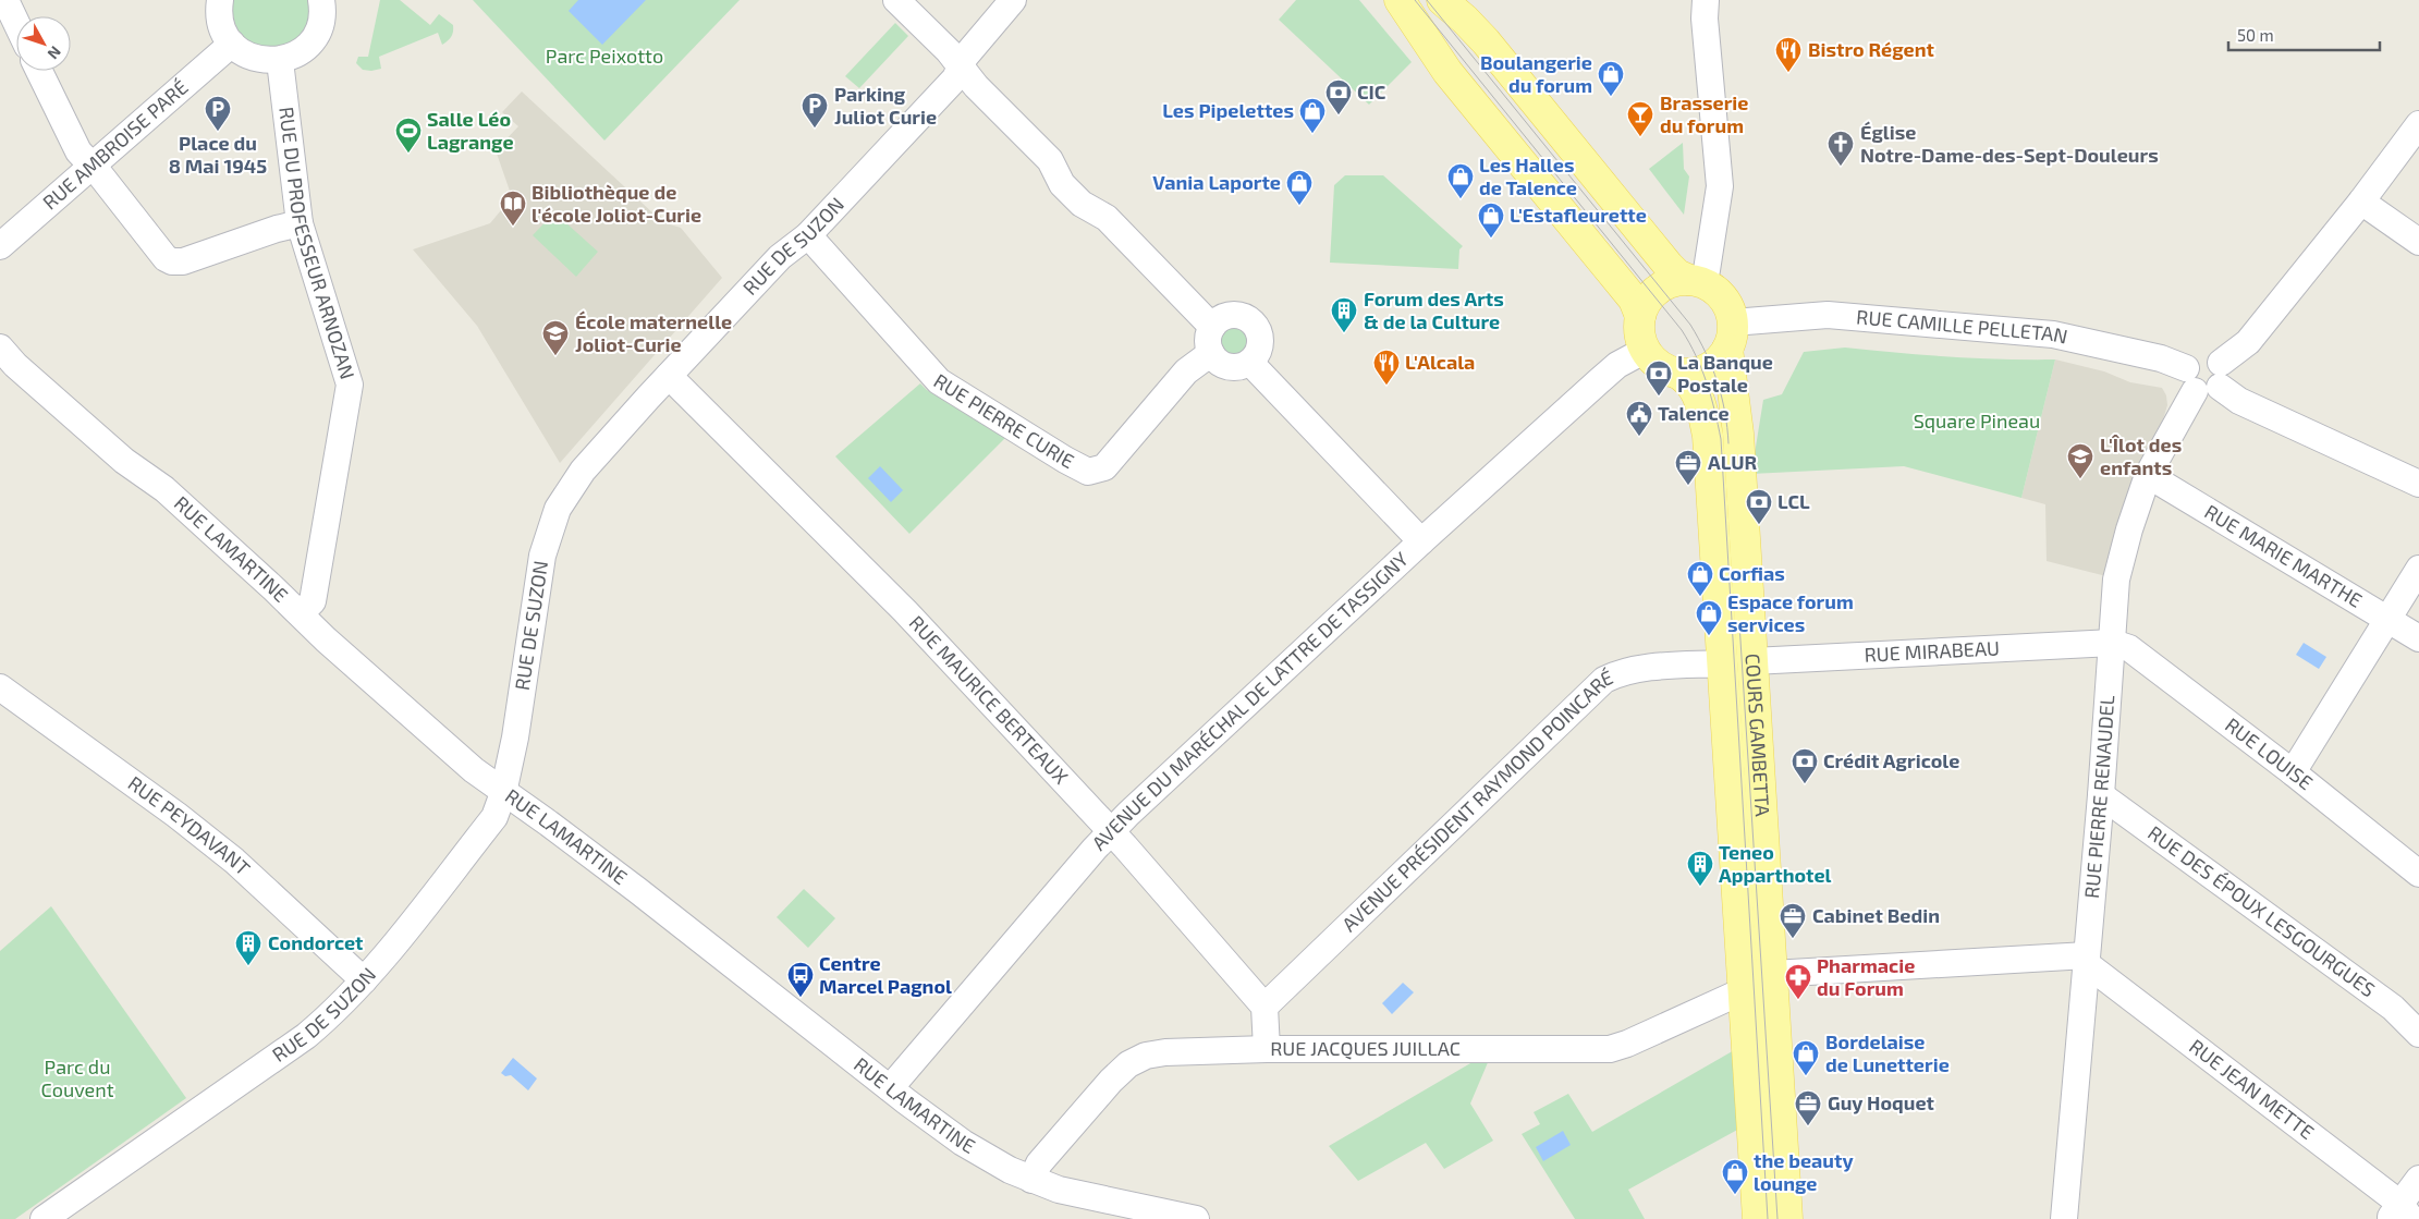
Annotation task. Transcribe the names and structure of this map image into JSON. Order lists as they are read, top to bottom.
{
  "streets": {
    "main road": ["COURS GAMBETTA"],
    "street": [
      "RUE AMBROISE PARÉ",
      "RUE DU PROFESSEUR ARNOZAN",
      "RUE DE SUZON",
      "RUE CAMILLE PELLETAN",
      "RUE PIERRE CURIE",
      "RUE LAMARTINE",
      "RUE MARIE MARTHE",
      "RUE MIRABEAU",
      "RUE MAURICE BERTEAUX",
      "AVENUE DU MARÉCHAL DE LATTRE DE TASSIGNY",
      "RUE LOUISE",
      "RUE PIERRE RENAUDEL",
      "AVENUE PRÉSIDENT RAYMOND POINCARÉ",
      "RUE PEYDAVANT",
      "RUE DES ÉPOUX LESGOURGUES",
      "RUE JACQUES JUILLAC",
      "RUE JEAN METTE"
    ]
  },
  "crossings": [
    ["RUE DU PROFESSEUR ARNOZAN", "RUE LAMARTINE"],
    ["RUE DE SUZON", "RUE PIERRE CURIE"],
    ["RUE DE SUZON", "RUE LAMARTINE"],
    ["RUE DE SUZON", "RUE MAURICE BERTEAUX"],
    ["RUE DE SUZON", "RUE PEYDAVANT"],
    ["RUE CAMILLE PELLETAN", "AVENUE DU MARÉCHAL DE LATTRE DE TASSIGNY"],
    ["RUE CAMILLE PELLETAN", "COURS GAMBETTA"],
    ["RUE CAMILLE PELLETAN", "RUE PIERRE RENAUDEL"],
    ["RUE LAMARTINE", "AVENUE DU MARÉCHAL DE LATTRE DE TASSIGNY"],
    ["RUE LAMARTINE", "RUE JACQUES JUILLAC"],
    ["RUE MARIE MARTHE", "RUE PIERRE RENAUDEL"],
    ["RUE MIRABEAU", "COURS GAMBETTA"],
    ["RUE MIRABEAU", "RUE LOUISE"],
    ["RUE MIRABEAU", "RUE PIERRE RENAUDEL"],
    ["RUE MAURICE BERTEAUX", "AVENUE DU MARÉCHAL DE LATTRE DE TASSIGNY"],
    ["RUE MAURICE BERTEAUX", "AVENUE PRÉSIDENT RAYMOND POINCARÉ"],
    ["AVENUE DU MARÉCHAL DE LATTRE DE TASSIGNY", "COURS GAMBETTA"],
    ["COURS GAMBETTA", "AVENUE PRÉSIDENT RAYMOND POINCARÉ"],
    ["COURS GAMBETTA", "RUE JACQUES JUILLAC"],
    ["RUE LOUISE", "RUE PIERRE RENAUDEL"],
    ["RUE PIERRE RENAUDEL", "RUE DES ÉPOUX LESGOURGUES"],
    ["RUE PIERRE RENAUDEL", "RUE JEAN METTE"]
  ],
  "parks": ["Parc Peixotto", "Square Pineau", "Parc du Couvent"],
  "places": {
    "restaurant": ["Bistro Régent", "L'Alcala"],
    "shop": [
      "Boulangerie du forum",
      "Les Pipelettes",
      "Les Halles de Talence",
      "Vania Laporte",
      "L'Estafleurette",
      "Corfias",
      "Espace forum services",
      "Bordelaise de Lunetterie",
      "the beauty lounge"
    ],
    "bank": [
      "CIC",
      "La Banque Postale",
      "LCL",
      "Crédit Agricole"
    ],
    "parking": ["Parking Juliot Curie", "Place du 8 Mai 1945"],
    "bar": ["Brasserie du forum"],
    "sports": ["Salle Léo Lagrange"],
    "church": ["Église Notre-Dame-des-Sept-Douleurs"],
    "library": ["Bibliothèque de l'école Joliot-Curie"],
    "building": ["Forum des Arts & de la Culture", "Teneo Apparthotel", "Condorcet"],
    "school or university": ["École maternelle Joliot-Curie", "L'Îlot des enfants"],
    "public building": ["Talence"],
    "office": ["ALUR", "Cabinet Bedin", "Guy Hoquet"],
    "bus stop": ["Centre Marcel Pagnol"],
    "pharmacy": ["Pharmacie du Forum"]
  },
  "scale_bar": "50 m",
  "north": "bottom right"
}
